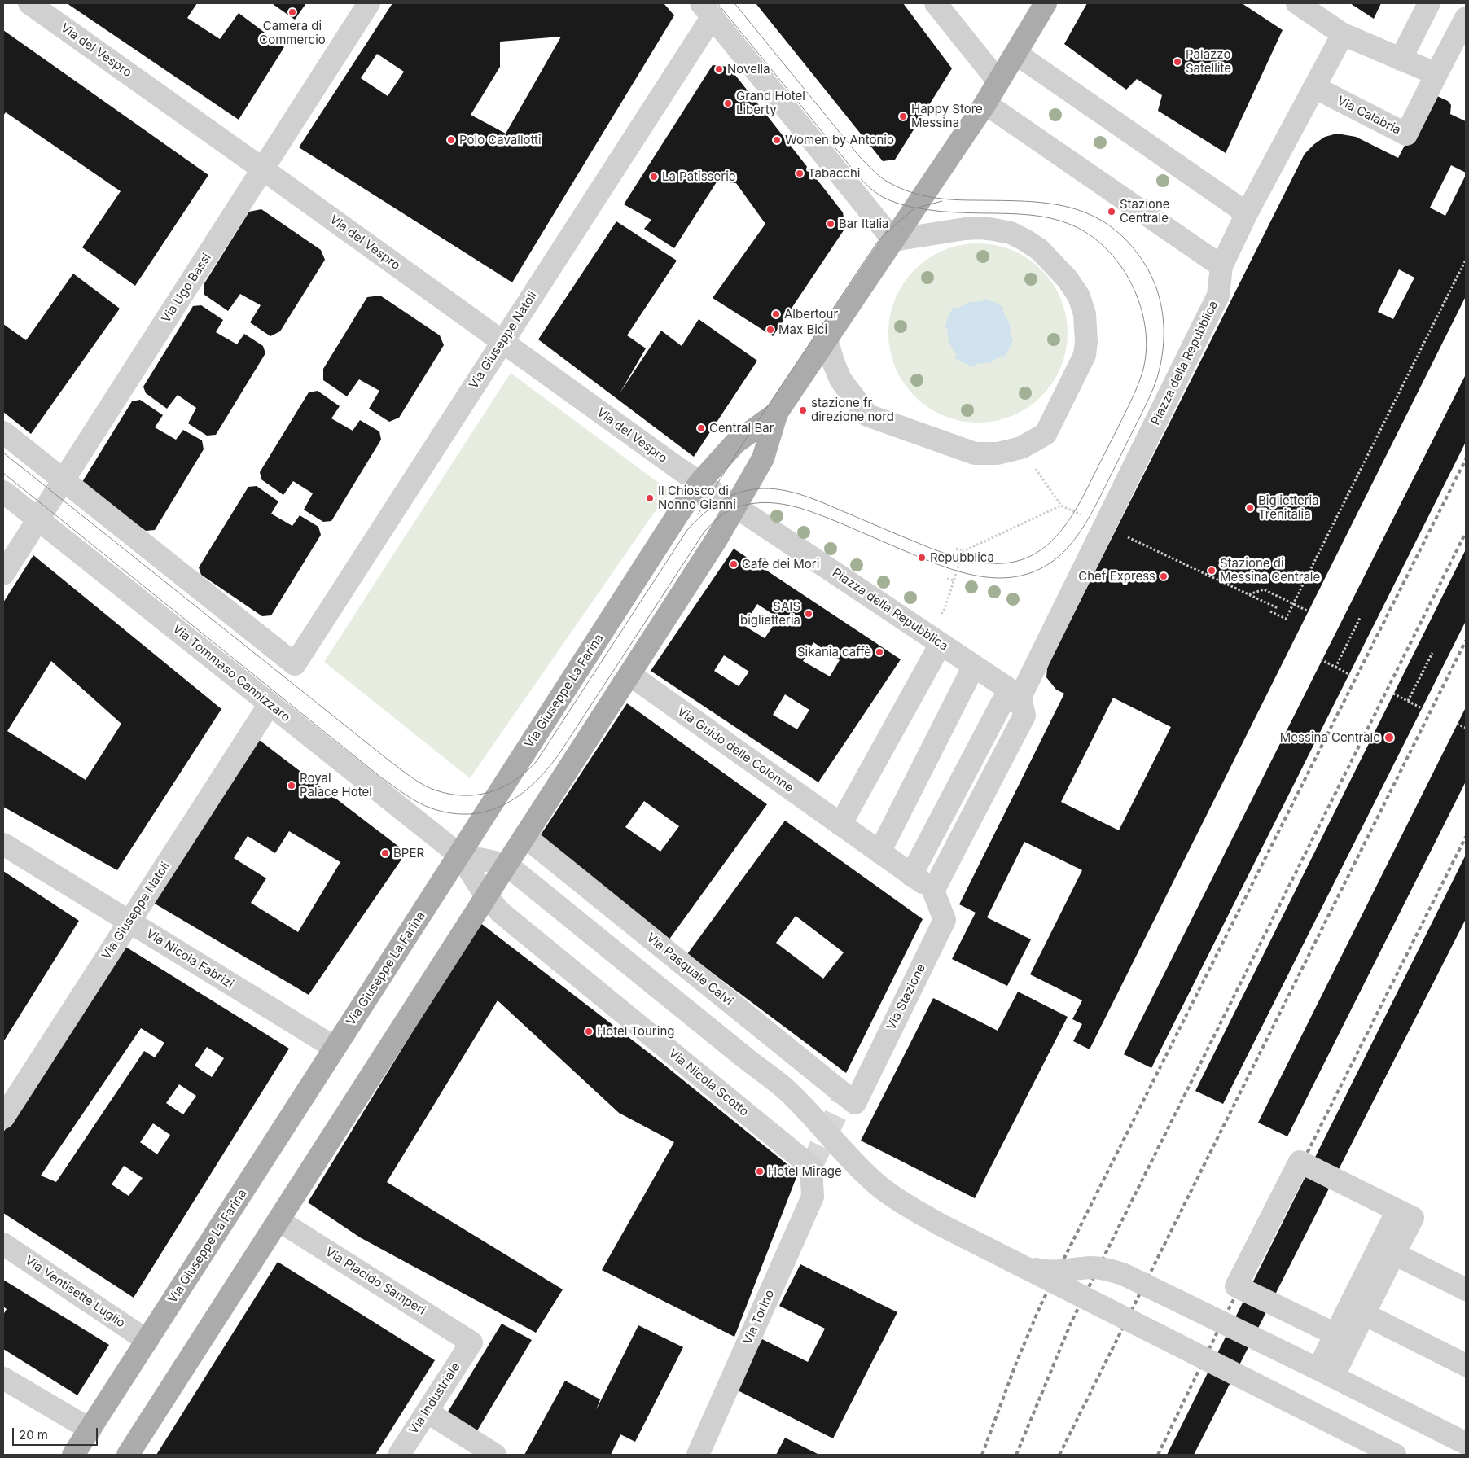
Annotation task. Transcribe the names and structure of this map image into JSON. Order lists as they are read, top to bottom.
{
  "streets": {
    "main road": ["Via Giuseppe La Farina"],
    "street": [
      "Via del Vespro",
      "Via Calabria",
      "Via Ugo Bassi",
      "Via Giuseppe Natoli",
      "Piazza della Repubblica",
      "Via Tommaso Cannizzaro",
      "Via Guido delle Colonne",
      "Via Nicola Fabrizi",
      "Via Pasquale Calvi",
      "Via Stazione",
      "Via Nicola Scotto",
      "Via Placido Samperi",
      "Via Ventisette Luglio",
      "Via Torino",
      "Via Industriale"
    ]
  },
  "crossings": [
    ["Via del Vespro", "Via Ugo Bassi"],
    ["Via del Vespro", "Via Giuseppe Natoli"],
    ["Via del Vespro", "Piazza della Repubblica"],
    ["Via del Vespro", "Via Giuseppe La Farina"],
    ["Via Ugo Bassi", "Via Giuseppe Natoli"],
    ["Via Ugo Bassi", "Via Tommaso Cannizzaro"],
    ["Via Giuseppe Natoli", "Via Tommaso Cannizzaro"],
    ["Via Giuseppe Natoli", "Via Nicola Fabrizi"],
    ["Piazza della Repubblica", "Via Giuseppe La Farina"],
    ["Via Tommaso Cannizzaro", "Via Giuseppe La Farina"],
    ["Via Tommaso Cannizzaro", "Via Nicola Scotto"],
    ["Via Giuseppe La Farina", "Via Nicola Fabrizi"],
    ["Via Giuseppe La Farina", "Via Nicola Scotto"],
    ["Via Giuseppe La Farina", "Via Ventisette Luglio"],
    ["Via Guido delle Colonne", "Via Stazione"],
    ["Via Pasquale Calvi", "Via Stazione"],
    ["Via Nicola Scotto", "Via Torino"],
    ["Via Placido Samperi", "Via Industriale"]
  ],
  "places": [
    "Camera di Commercio",
    "Palazzo Satellite",
    "Novella",
    "Grand Hotel Liberty",
    "Happy Store Messina",
    "Polo Cavallotti",
    "Women by Antonio",
    "Tabacchi",
    "La Patisserie",
    "Stazione Centrale",
    "Bar Italia",
    "Albertour",
    "Max Bici",
    "stazione fr direzione nord",
    "Central Bar",
    "Il Chiosco di Nonno Gianni",
    "Biglietteria Trenitalia",
    "Repubblica",
    "Cafè dei Mori",
    "Stazione di Messina Centrale",
    "Chef Express",
    "SAIS biglietteria",
    "Sikania caffè",
    "Messina Centrale",
    "Royal Palace Hotel",
    "BPER",
    "Hotel Touring",
    "Hotel Mirage"
  ],
  "scale_bar": "20 m"
}
